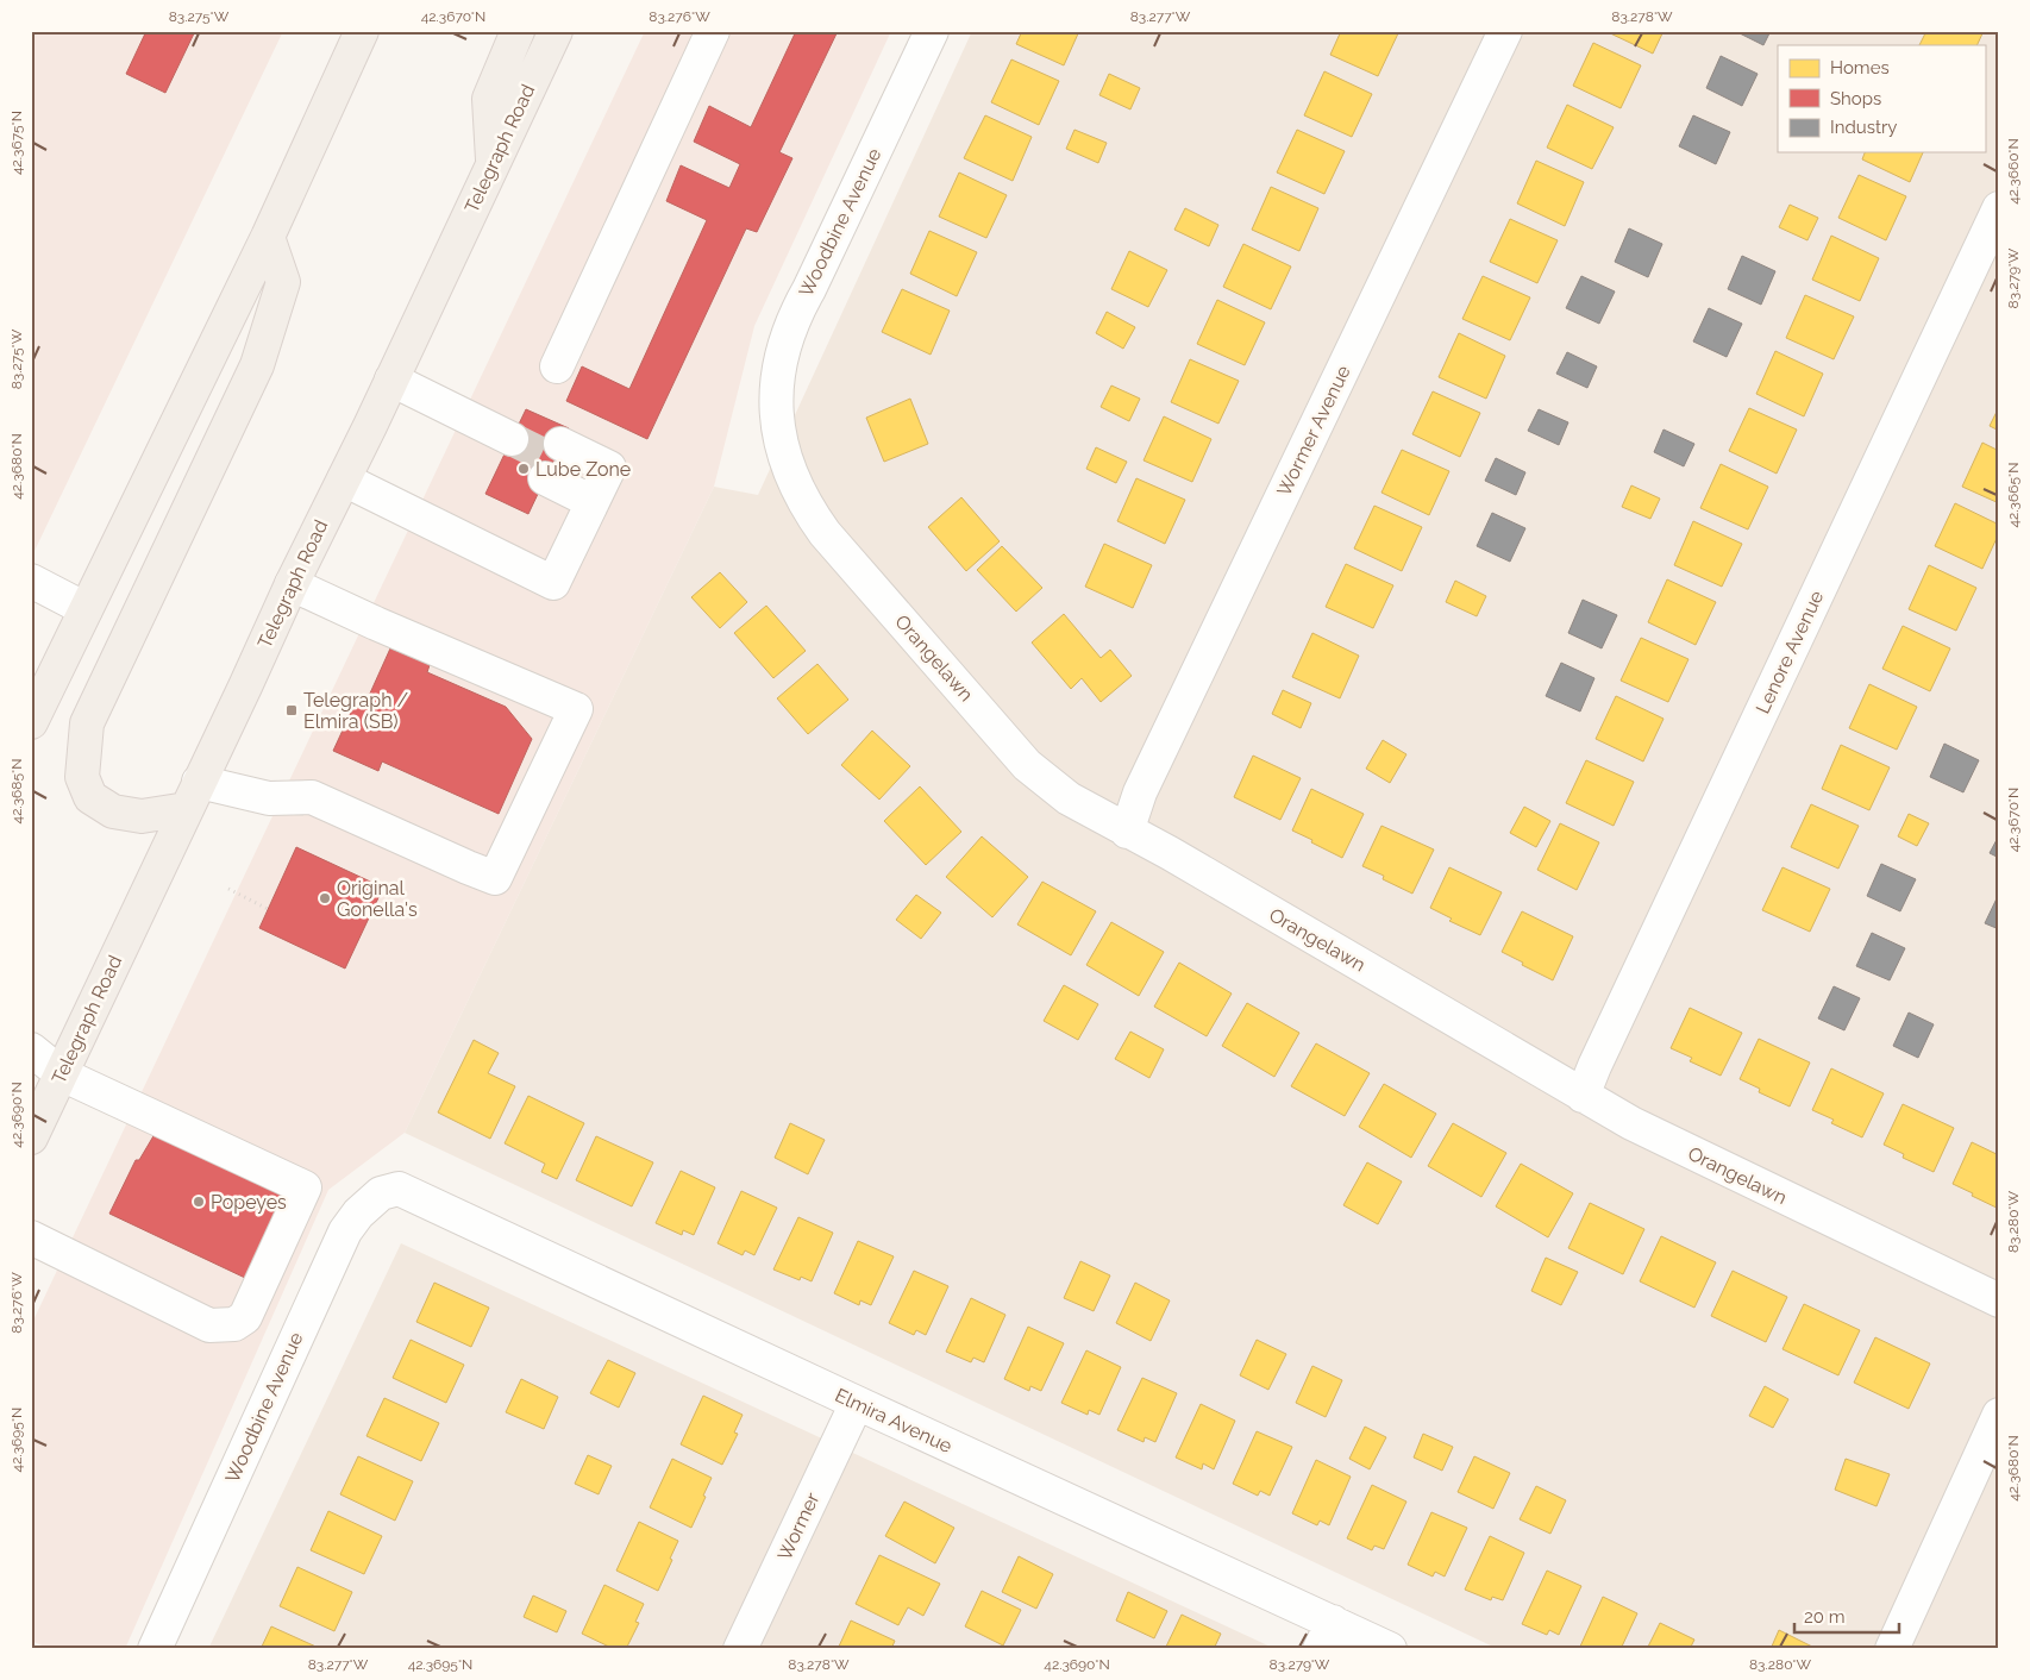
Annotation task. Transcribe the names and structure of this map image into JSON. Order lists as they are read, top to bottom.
{
  "streets": {
    "main road": ["Telegraph Road"],
    "street": [
      "Woodbine Avenue",
      "Wormer Avenue",
      "Lenore Avenue",
      "Orangelawn",
      "Elmira Avenue",
      "Wormer"
    ]
  },
  "crossings": [
    ["Woodbine Avenue", "Orangelawn"],
    ["Woodbine Avenue", "Elmira Avenue"],
    ["Wormer Avenue", "Orangelawn"],
    ["Lenore Avenue", "Orangelawn"],
    ["Elmira Avenue", "Wormer"]
  ],
  "places": {
    "other": ["Lube Zone", "Original Gonella's", "Popeyes"],
    "transit": ["Telegraph / Elmira (SB)"]
  },
  "legend": ["Homes", "Shops", "Industry"],
  "scale_bar": "20 m",
  "coordinates": [
    "83.275°W",
    "42.3670°N",
    "83.276°W",
    "83.277°W",
    "83.278°W",
    "42.3675°N",
    "42.3660°N",
    "83.279°W",
    "42.3680°N",
    "42.3665°N",
    "42.3685°N",
    "42.3690°N",
    "83.280°W",
    "42.3695°N"
  ]
}
